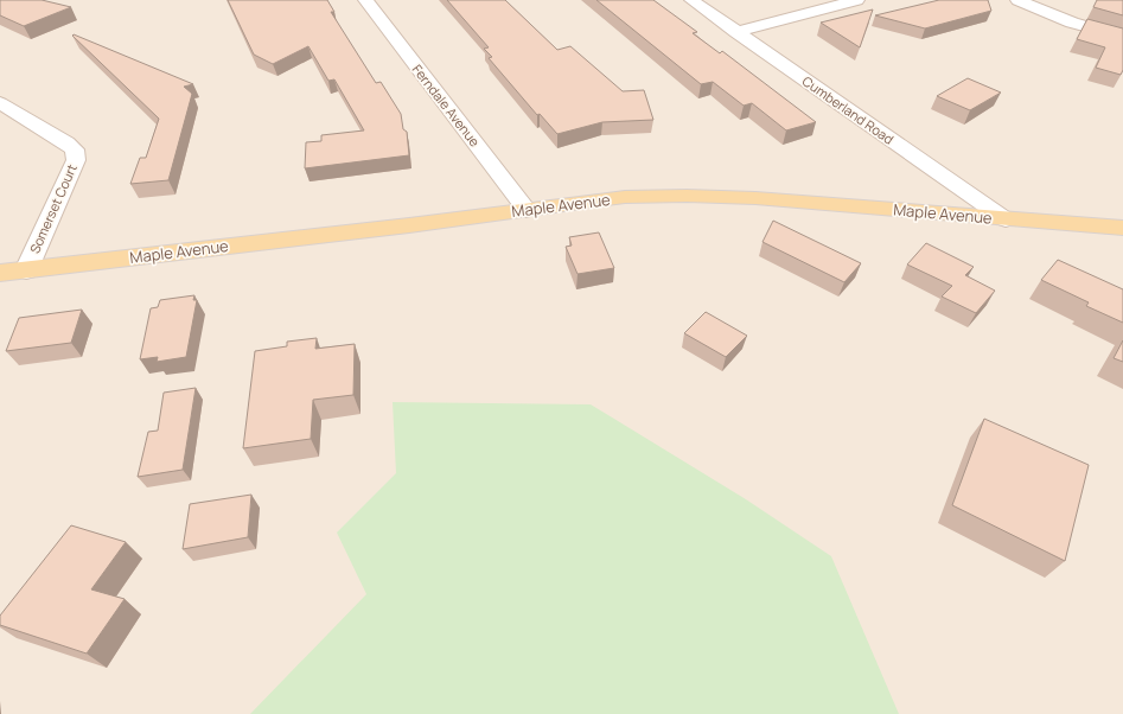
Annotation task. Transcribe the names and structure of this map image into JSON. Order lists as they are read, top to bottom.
{
  "streets": {
    "main road": ["Maple Avenue"],
    "street": ["Ferndale Avenue", "Cumberland Road", "Somerset Court"]
  },
  "crossings": [
    ["Ferndale Avenue", "Maple Avenue"],
    ["Cumberland Road", "Maple Avenue"],
    ["Maple Avenue", "Somerset Court"]
  ]
}
